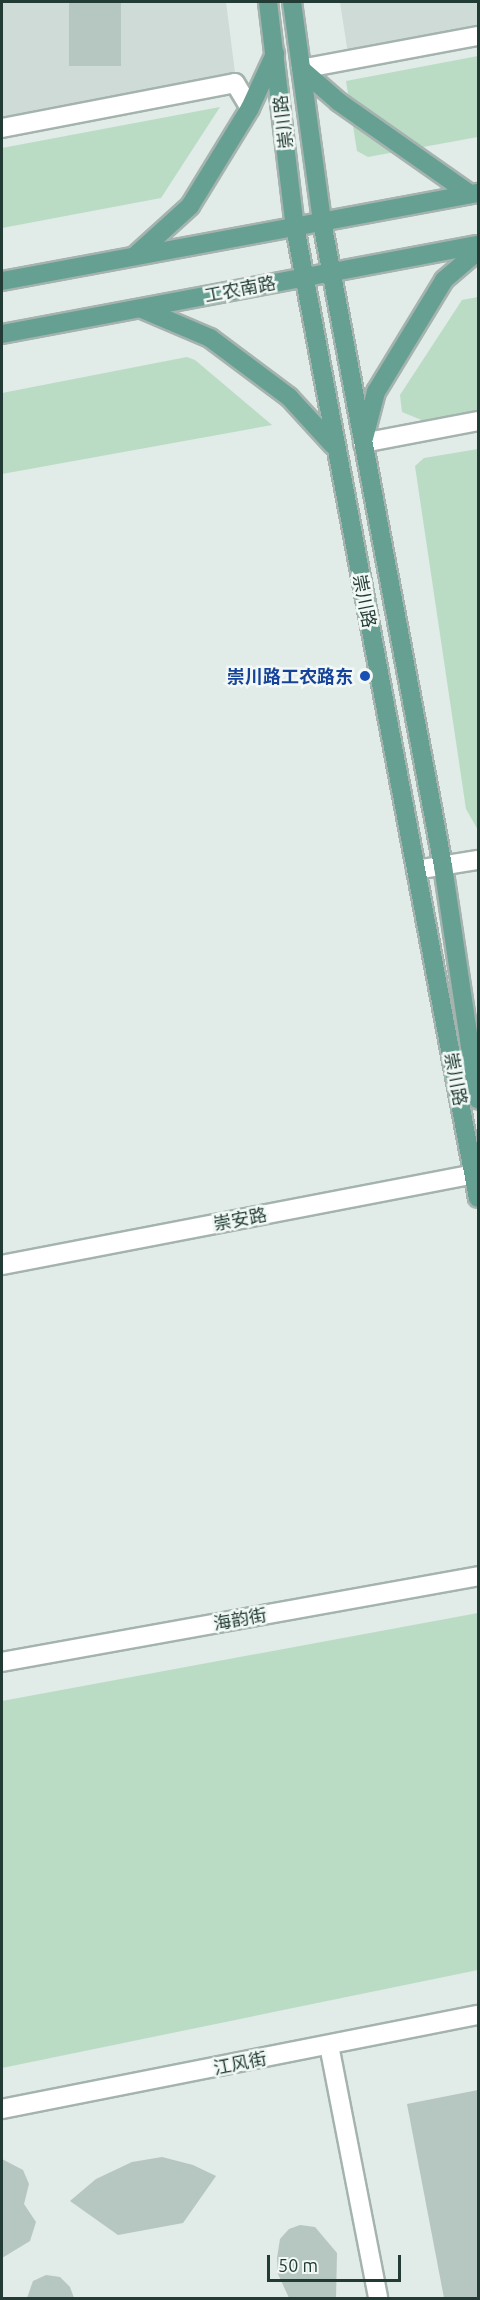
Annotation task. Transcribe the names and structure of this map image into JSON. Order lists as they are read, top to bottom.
{
  "streets": {
    "main road": ["崇川路", "工农南路"],
    "street": ["崇安路", "海韵街", "江风街"]
  },
  "crossings": [
    ["崇川路", "工农南路"],
    ["崇川路", "崇安路"]
  ],
  "places": ["崇川路工农路东"],
  "scale_bar": "50 m"
}
